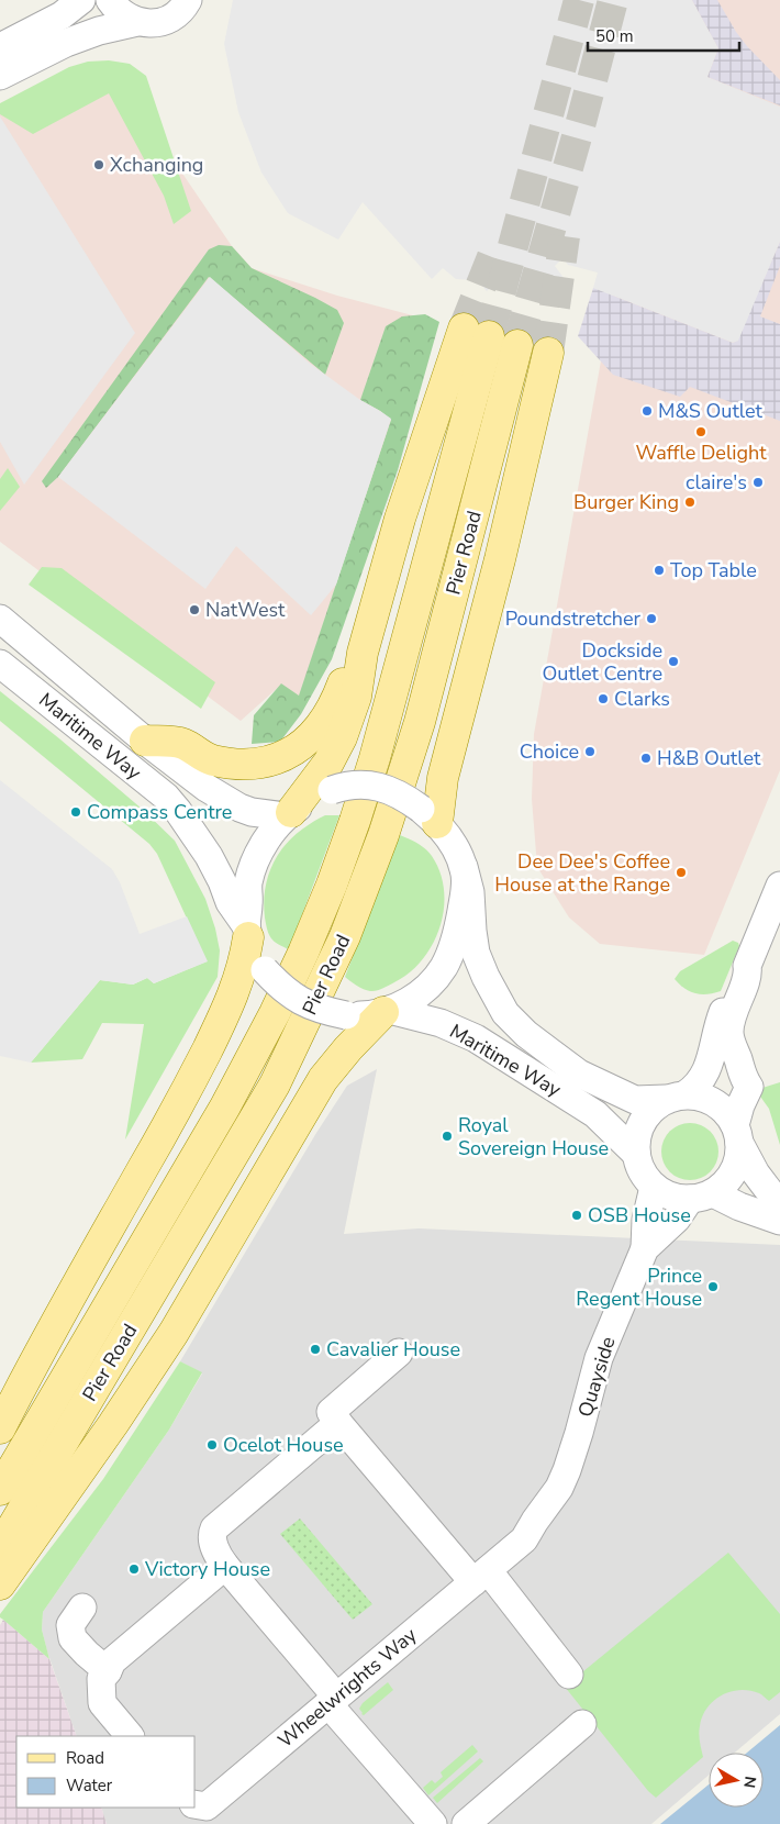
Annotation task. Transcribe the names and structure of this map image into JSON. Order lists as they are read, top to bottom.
{
  "streets": {
    "main road": ["Pier Road"],
    "street": ["Maritime Way", "Quayside", "Wheelwrights Way"]
  },
  "crossings": [
    ["Maritime Way", "Quayside"],
    ["Quayside", "Wheelwrights Way"]
  ],
  "places": [
    "Xchanging",
    "M&S Outlet",
    "Waffle Delight",
    "claire's",
    "Burger King",
    "Top Table",
    "NatWest",
    "Poundstretcher",
    "Dockside Outlet Centre",
    "Clarks",
    "Choice",
    "H&B Outlet",
    "Compass Centre",
    "Dee Dee's Coffee House at the Range",
    "Royal Sovereign House",
    "OSB House",
    "Prince Regent House",
    "Cavalier House",
    "Ocelot House",
    "Victory House"
  ],
  "legend": ["Road", "Water"],
  "scale_bar": "50 m",
  "north": "right"
}
